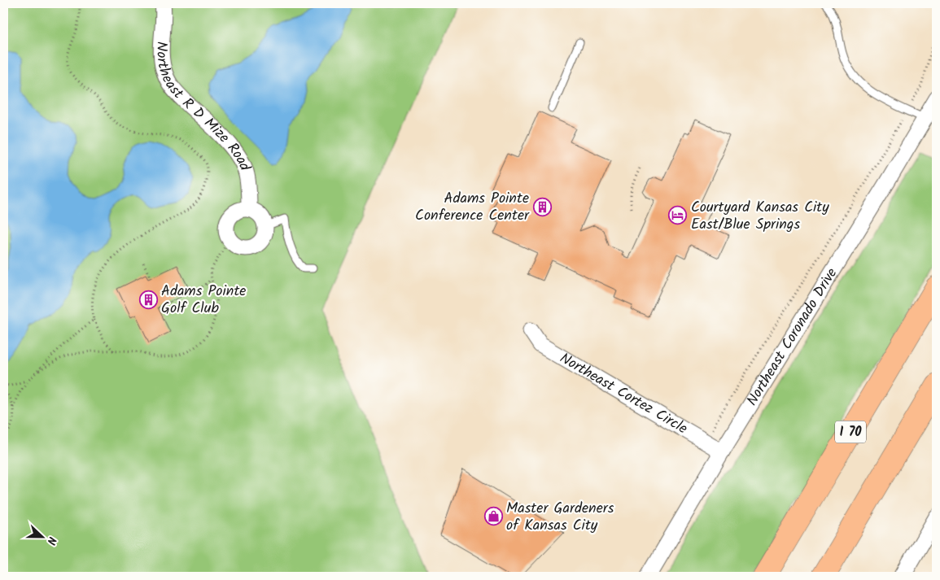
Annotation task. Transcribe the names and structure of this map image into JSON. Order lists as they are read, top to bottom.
{
  "streets": {
    "highway": ["I 70"],
    "street": ["Northeast R D Mize Road", "Northeast Coronado Drive", "Northeast Cortez Circle"]
  },
  "crossings": [
    ["Northeast Coronado Drive", "Northeast Cortez Circle"]
  ],
  "places": {
    "building": ["Adams Pointe Conference Center", "Adams Pointe Golf Club"],
    "hotel": ["Courtyard Kansas City East/Blue Springs"],
    "shop": ["Master Gardeners of Kansas City"]
  },
  "north": "right"
}
